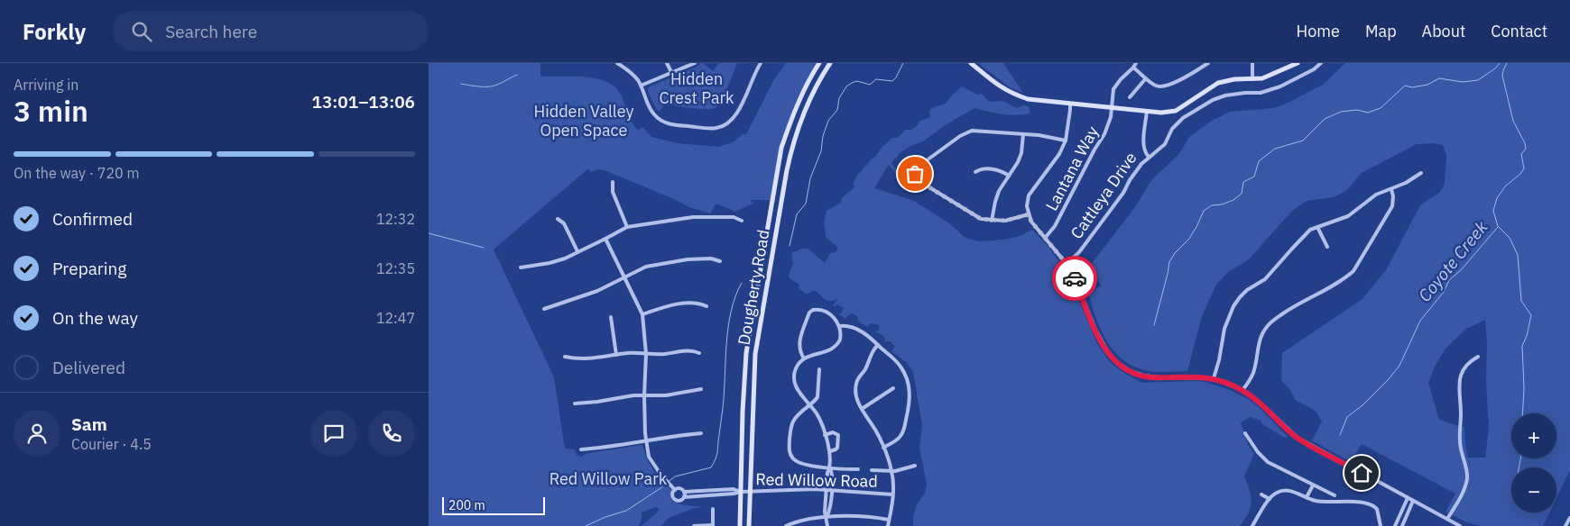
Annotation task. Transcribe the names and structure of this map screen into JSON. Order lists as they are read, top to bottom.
{
  "streets": {
    "main road": ["Dougherty Road"],
    "street": ["Lantana Way", "Cattleya Drive", "Red Willow Road"]
  },
  "crossings": [
    ["Dougherty Road", "Red Willow Road"]
  ],
  "water": ["Coyote Creek"],
  "parks": ["Hidden Crest Park", "Hidden Valley Open Space", "Red Willow Park"],
  "scale_bar": "200 m",
  "page": {
    "header": "Forkly",
    "search": "Search here",
    "nav": [
      "Home",
      "Map",
      "About",
      "Contact"
    ],
    "heading": ["3 min", "Arriving in", "13:01–13:06"],
    "panel": ["Sam", "Courier · 4.5"],
    "bar": "On the way · 720 m",
    "list": [
      ["Confirmed", "12:32"],
      ["Preparing", "12:35"],
      ["On the way", "12:47"],
      "Delivered"
    ],
    "map_buttons": ["+", "−"],
    "scale": "200 m"
  }
}
